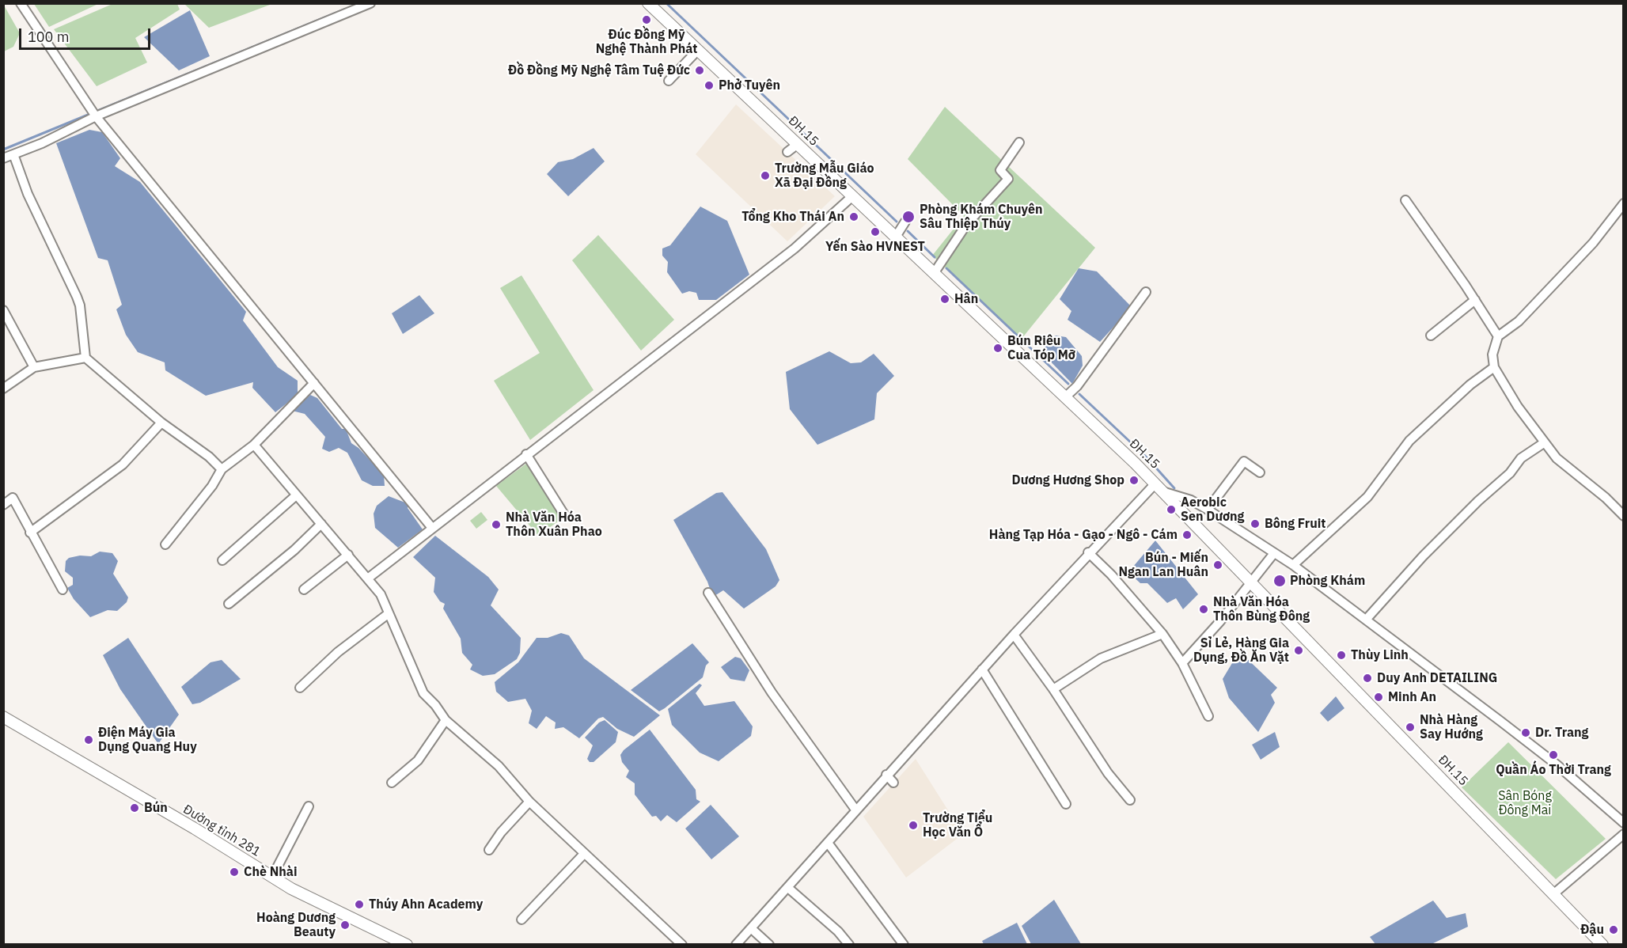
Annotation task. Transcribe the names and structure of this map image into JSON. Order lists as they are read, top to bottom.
{
  "streets": {
    "main road": ["ĐH.15", "Đường tỉnh 281"]
  },
  "parks": ["Sân Bóng Đông Mai"],
  "places": [
    "Đúc Đồng Mỹ Nghệ Thành Phát",
    "Đồ Đồng Mỹ Nghệ Tâm Tuệ Đức",
    "Phở Tuyên",
    "Trường Mẫu Giáo Xã Đại Đồng",
    "Tổng Kho Thái An",
    "Phòng Khám Chuyên Sâu Thiệp Thúy",
    "Yến Sào HVNEST",
    "Hân",
    "Bún Riêu Cua Tóp Mỡ",
    "Dương Hương Shop",
    "Aerobic Sen Dương",
    "Bông Fruit",
    "Nhà Văn Hóa Thôn Xuân Phao",
    "Hàng Tạp Hóa - Gạo - Ngô - Cám",
    "Bún - Miến Ngan Lan Huân",
    "Phòng Khám",
    "Nhà Văn Hóa Thôn Bùng Đông",
    "Sỉ Lẻ, Hàng Gia Dụng, Đồ Ăn Vặt",
    "Thùy Linh",
    "Duy Anh DETAILING",
    "Minh An",
    "Nhà Hàng Say Hướng",
    "Dr. Trang",
    "Điện Máy Gia Dụng Quang Huy",
    "Quần Áo Thời Trang",
    "Bún",
    "Trường Tiểu Học Văn Ổ",
    "Chè Nhài",
    "Thúy Ahn Academy",
    "Hoàng Dương Beauty",
    "Đậu"
  ],
  "scale_bar": "100 m"
}
